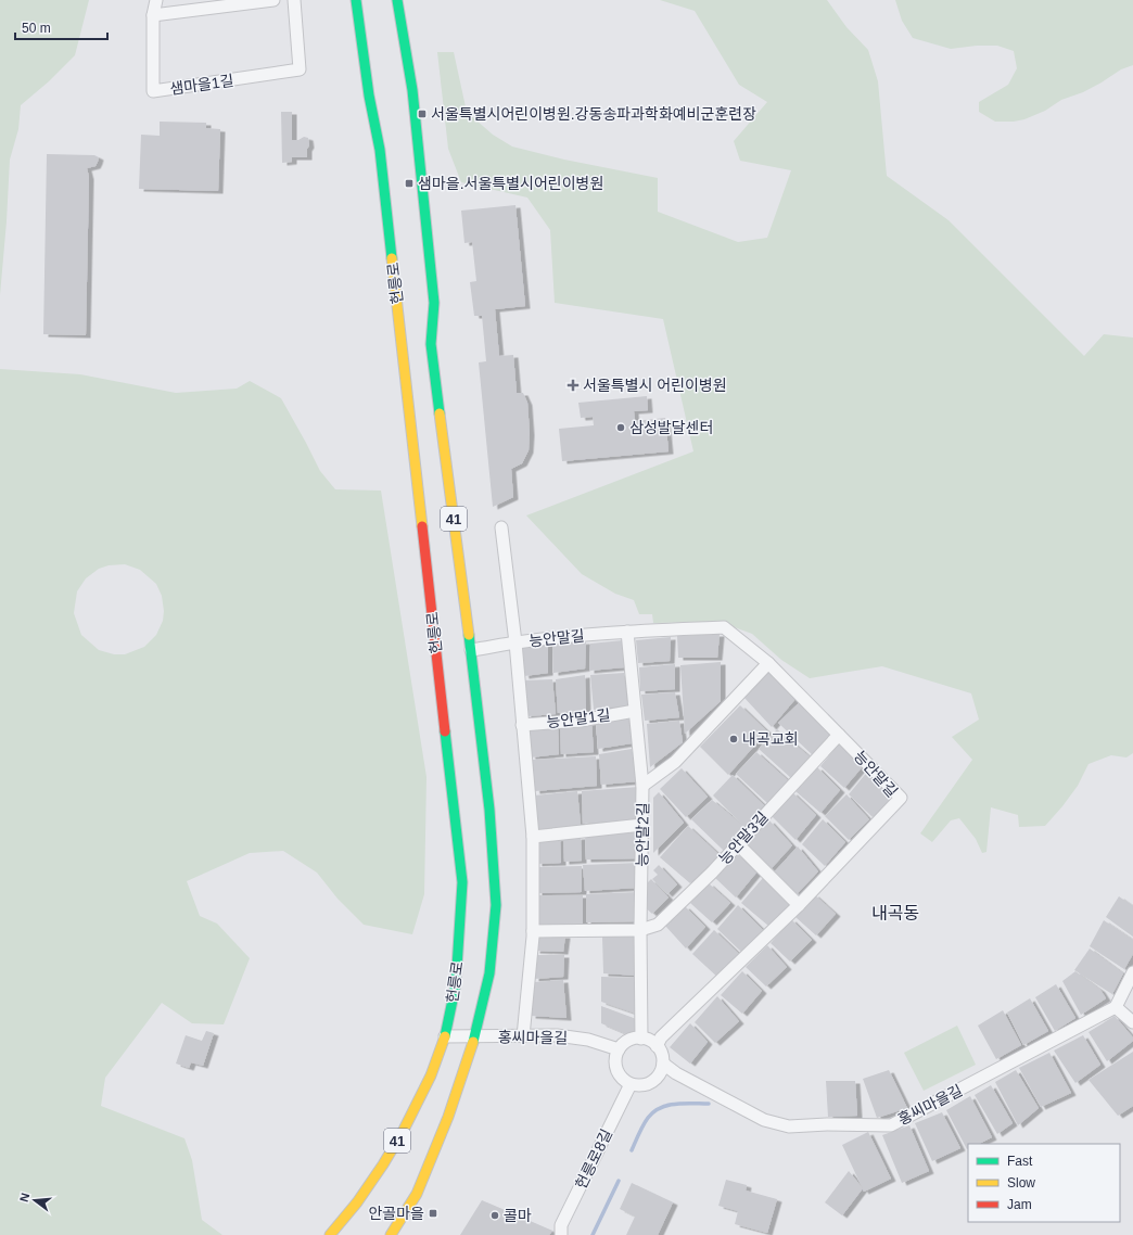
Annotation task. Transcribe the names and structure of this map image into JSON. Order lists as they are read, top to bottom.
{
  "streets": {
    "main road": ["헌릉로", "41"],
    "street": [
      "샘마을1길",
      "능안말길",
      "능안말1길",
      "능안말2길",
      "능안말3길",
      "홍씨마을길",
      "헌릉로8길"
    ]
  },
  "crossings": [
    ["헌릉로", "능안말길"],
    ["헌릉로", "홍씨마을길"],
    ["능안말길", "능안말2길"],
    ["능안말길", "능안말3길"],
    ["능안말길", "홍씨마을길"],
    ["능안말길", "헌릉로8길"],
    ["능안말1길", "능안말2길"],
    ["능안말2길", "능안말3길"],
    ["능안말2길", "홍씨마을길"],
    ["능안말2길", "헌릉로8길"],
    ["홍씨마을길", "헌릉로8길"]
  ],
  "districts": ["내곡동"],
  "places": {
    "transit": ["서울특별시어린이병원.강동송파과학화예비군훈련장", "샘마을.서울특별시어린이병원", "안골마을"],
    "health": ["서울특별시 어린이병원"],
    "other": ["삼성발달센터", "내곡교회", "콜마"]
  },
  "legend": ["Fast", "Slow", "Jam"],
  "scale_bar": "50 m",
  "north": "left"
}
